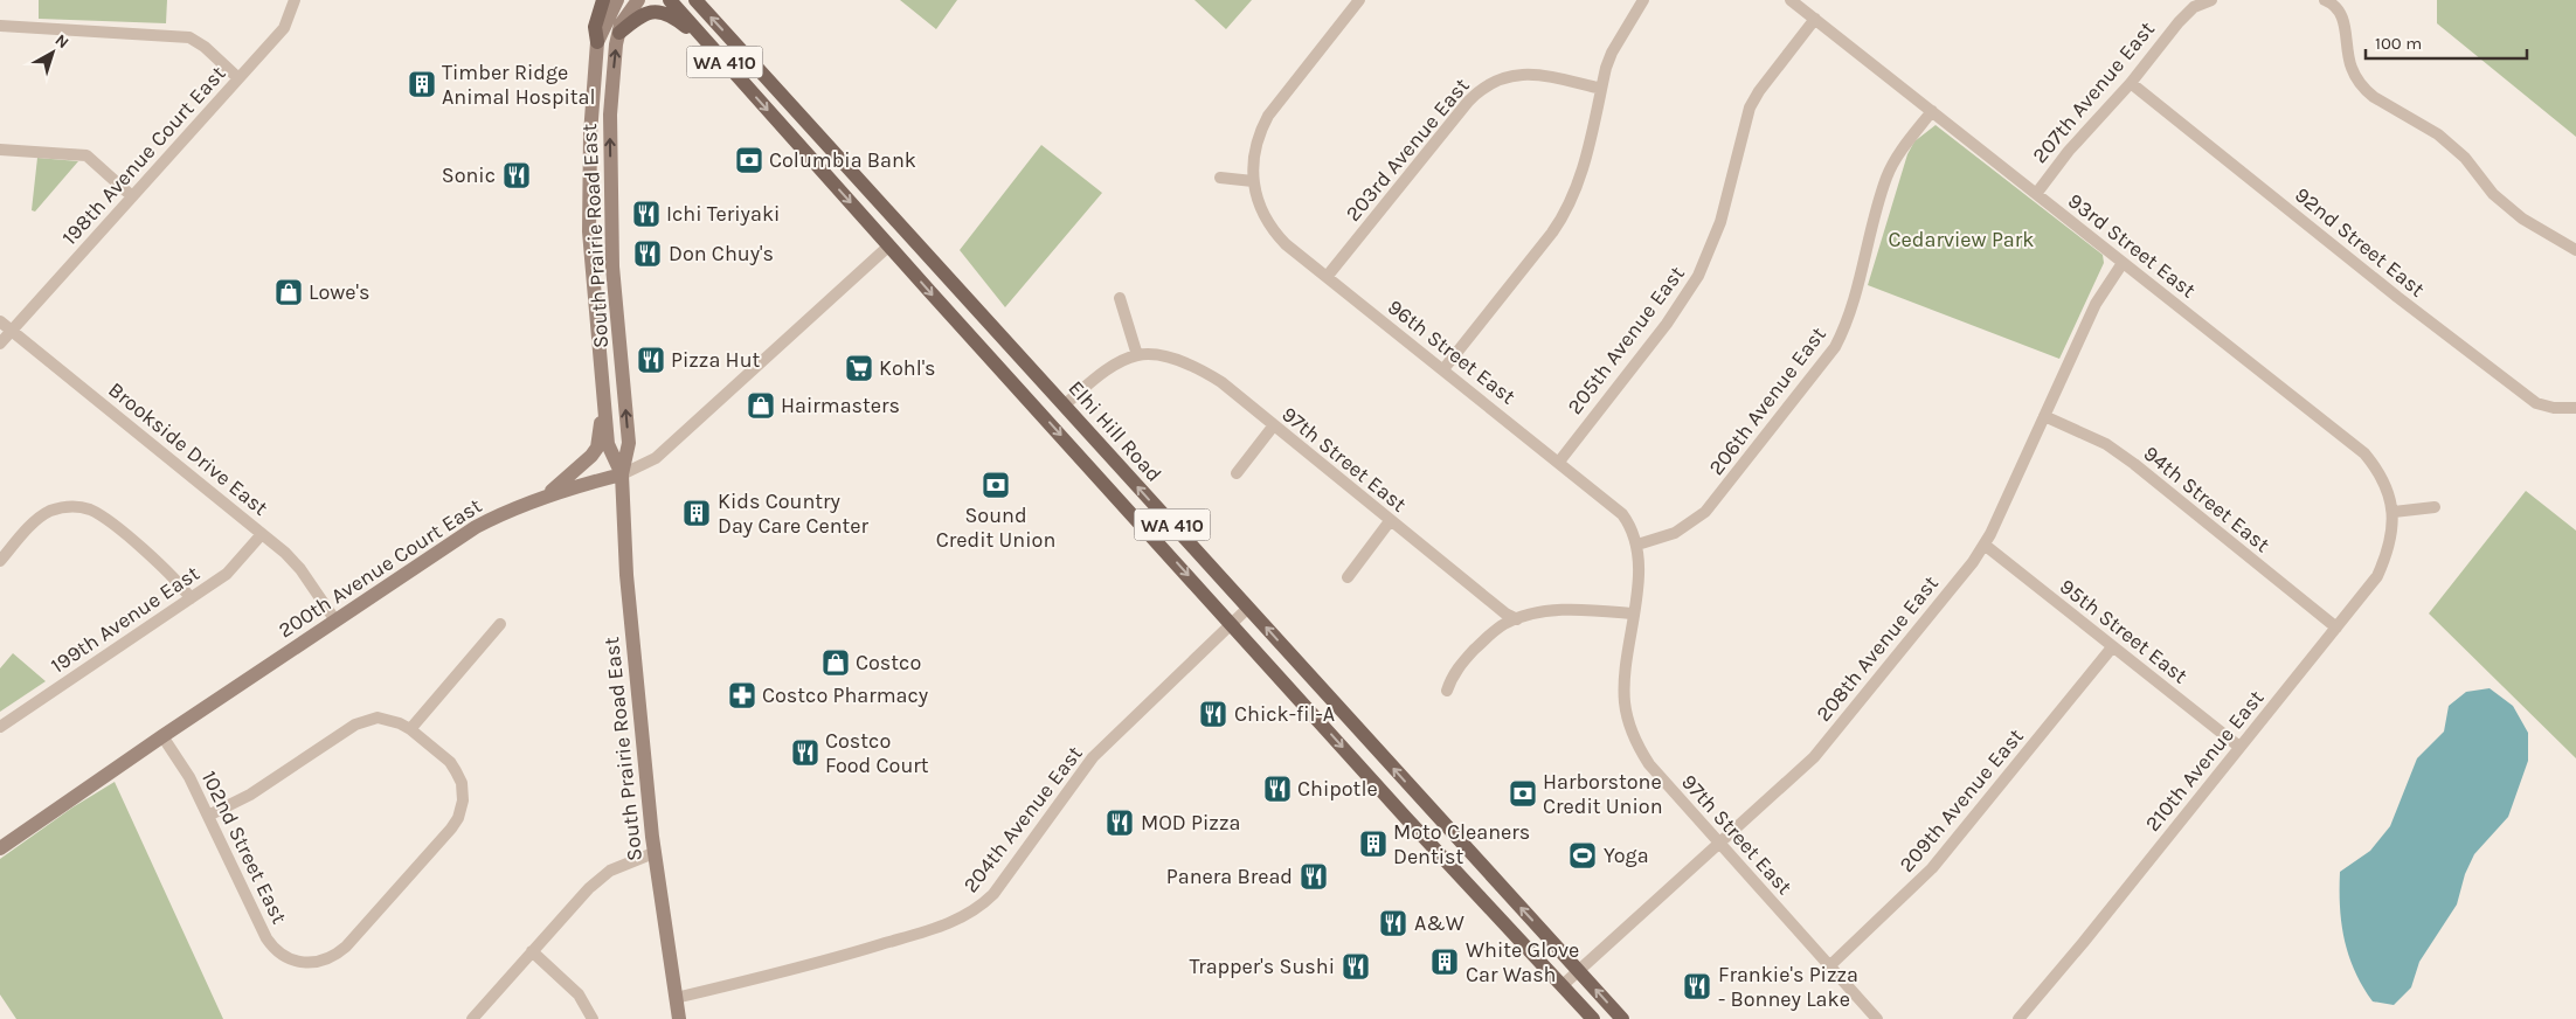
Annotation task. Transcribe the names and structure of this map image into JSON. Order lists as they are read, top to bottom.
{
  "streets": {
    "main road": [
      "WA 410",
      "South Prairie Road East",
      "Elhi Hill Road",
      "200th Avenue Court East"
    ],
    "street": [
      "207th Avenue East",
      "203rd Avenue East",
      "198th Avenue Court East",
      "92nd Street East",
      "93rd Street East",
      "205th Avenue East",
      "96th Street East",
      "206th Avenue East",
      "Brookside Drive East",
      "97th Street East",
      "94th Street East",
      "199th Avenue East",
      "95th Street East",
      "208th Avenue East",
      "210th Avenue East",
      "209th Avenue East",
      "204th Avenue East",
      "102nd Street East"
    ]
  },
  "crossings": [
    ["207th Avenue East", "92nd Street East"],
    ["207th Avenue East", "93rd Street East"],
    ["203rd Avenue East", "96th Street East"],
    ["198th Avenue Court East", "Brookside Drive East"],
    ["South Prairie Road East", "200th Avenue Court East"],
    ["South Prairie Road East", "204th Avenue East"],
    ["93rd Street East", "205th Avenue East"],
    ["93rd Street East", "206th Avenue East"],
    ["93rd Street East", "208th Avenue East"],
    ["93rd Street East", "210th Avenue East"],
    ["205th Avenue East", "96th Street East"],
    ["96th Street East", "206th Avenue East"],
    ["Elhi Hill Road", "200th Avenue Court East"],
    ["Elhi Hill Road", "208th Avenue East"],
    ["Elhi Hill Road", "204th Avenue East"],
    ["Brookside Drive East", "200th Avenue Court East"],
    ["Brookside Drive East", "199th Avenue East"],
    ["97th Street East", "208th Avenue East"],
    ["97th Street East", "209th Avenue East"],
    ["94th Street East", "208th Avenue East"],
    ["94th Street East", "210th Avenue East"],
    ["200th Avenue Court East", "102nd Street East"],
    ["95th Street East", "208th Avenue East"],
    ["95th Street East", "210th Avenue East"],
    ["95th Street East", "209th Avenue East"]
  ],
  "parks": ["Cedarview Park"],
  "places": {
    "building": [
      "Timber Ridge Animal Hospital",
      "Kids Country Day Care Center",
      "Moto Cleaners Dentist",
      "White Glove Car Wash"
    ],
    "bank": ["Columbia Bank", "Sound Credit Union", "Harborstone Credit Union"],
    "restaurant": [
      "Sonic",
      "Ichi Teriyaki",
      "Don Chuy's",
      "Pizza Hut",
      "Chick-fil-A",
      "Costco Food Court",
      "Chipotle",
      "MOD Pizza",
      "Panera Bread",
      "A&W",
      "Trapper's Sushi",
      "Frankie's Pizza - Bonney Lake"
    ],
    "shop": ["Lowe's", "Hairmasters", "Costco"],
    "supermarket": ["Kohl's"],
    "pharmacy": ["Costco Pharmacy"],
    "sports": ["Yoga"]
  },
  "scale_bar": "100 m",
  "north": "top right"
}
